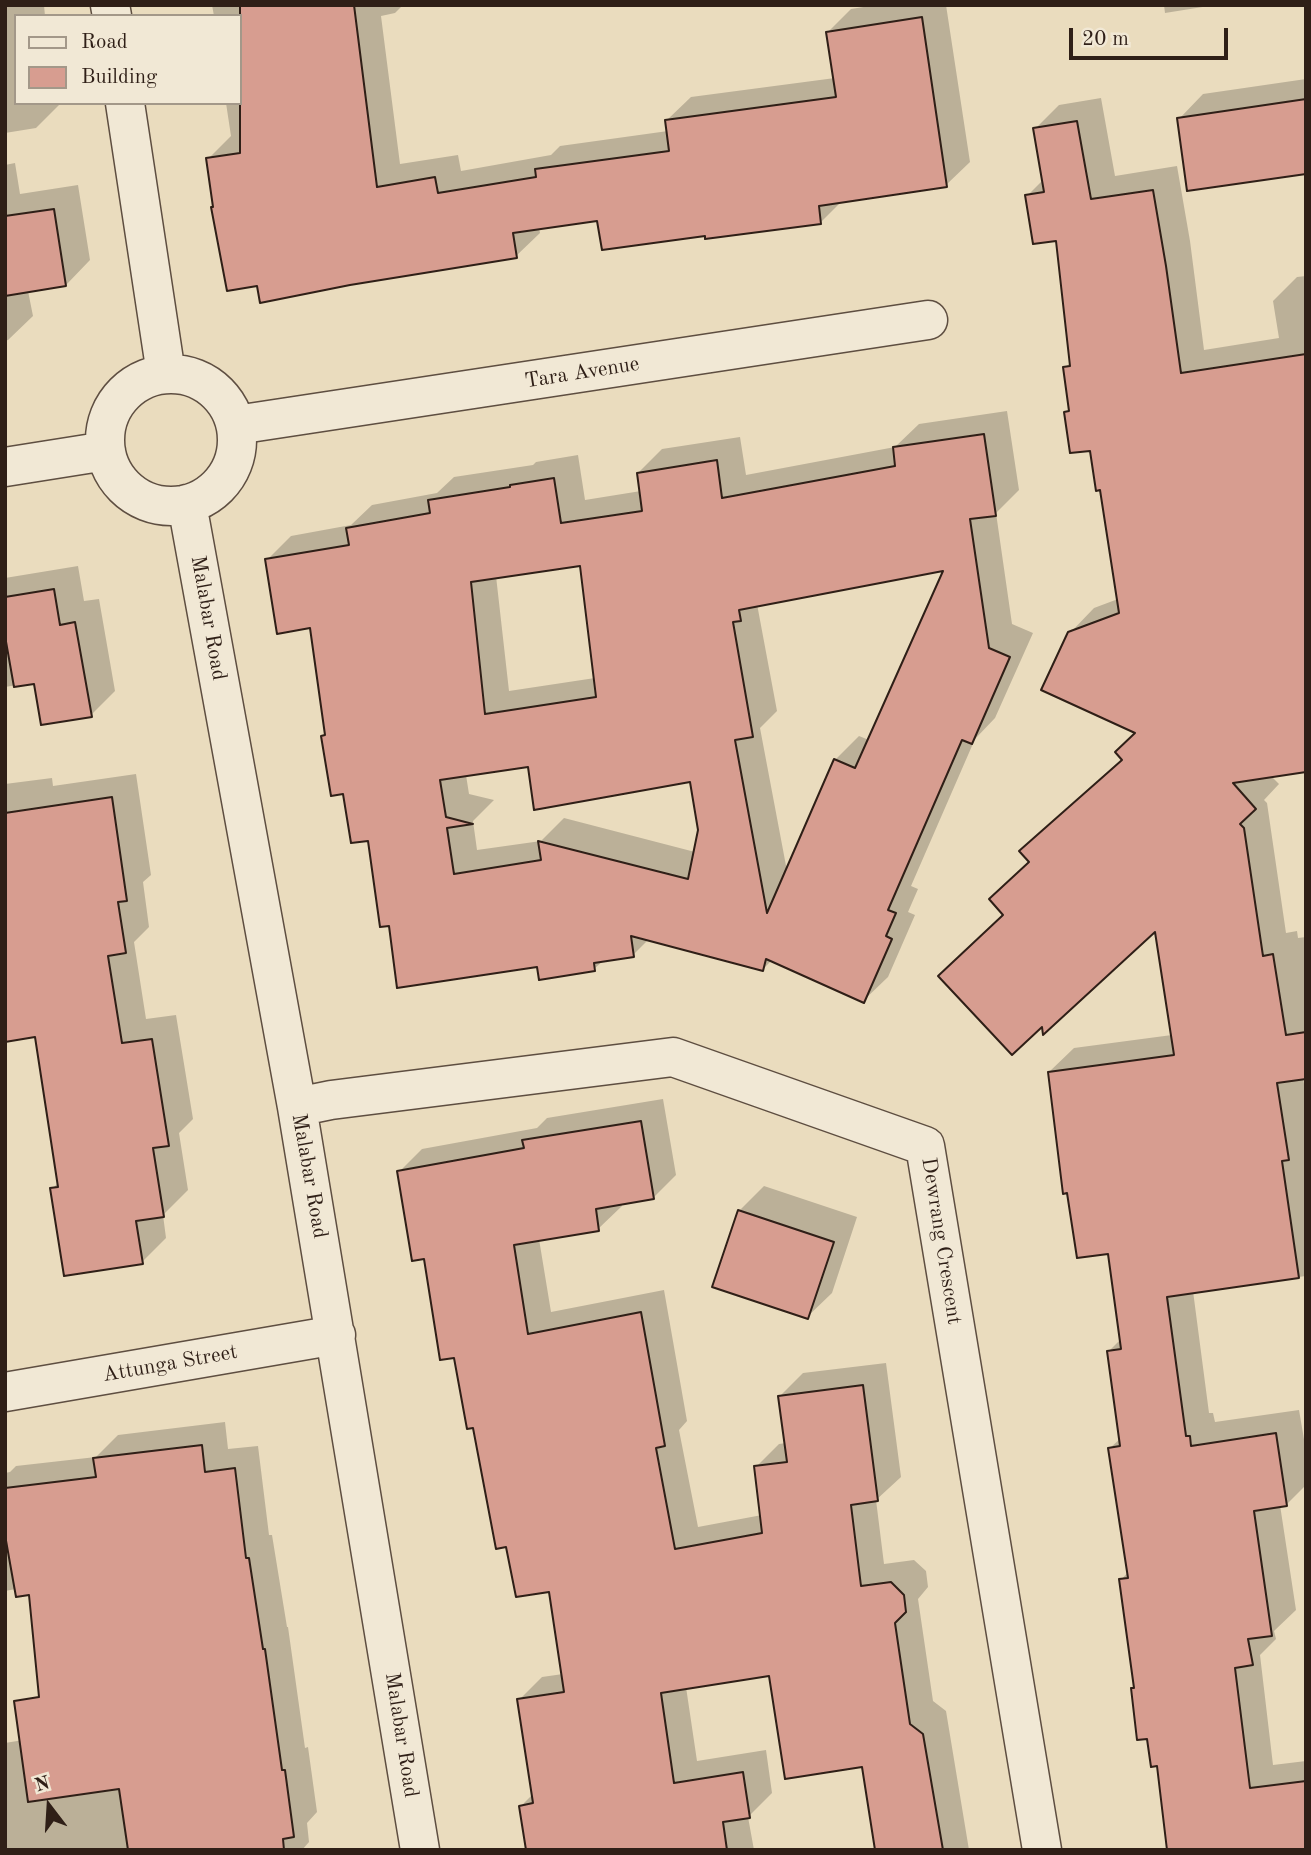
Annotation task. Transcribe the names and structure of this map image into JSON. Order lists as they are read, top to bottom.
{
  "streets": {
    "street": [
      "Tara Avenue",
      "Malabar Road",
      "Dewrang Crescent",
      "Attunga Street"
    ]
  },
  "crossings": [
    ["Tara Avenue", "Malabar Road"],
    ["Malabar Road", "Dewrang Crescent"],
    ["Malabar Road", "Attunga Street"]
  ],
  "legend": ["Road", "Building"],
  "scale_bar": "20 m",
  "north": "top"
}
